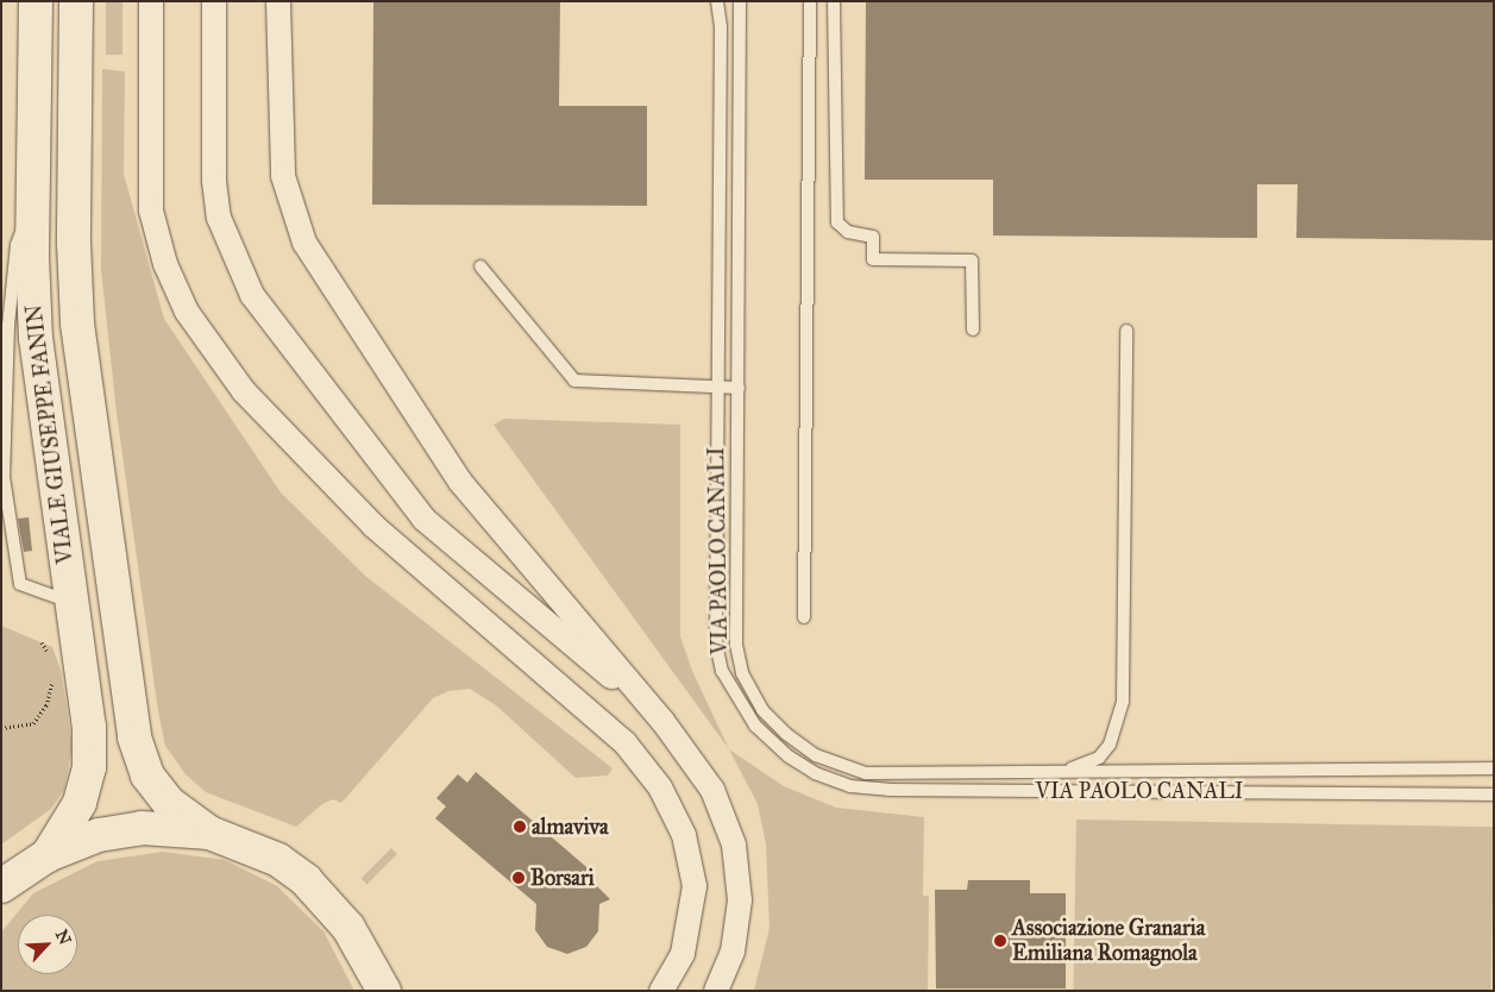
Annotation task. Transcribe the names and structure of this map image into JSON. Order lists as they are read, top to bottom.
{
  "streets": {
    "main road": ["VIALE GIUSEPPE FANIN"],
    "lane": ["VIA PAOLO CANALI"]
  },
  "places": ["almaviva", "Borsari", "Associazione Granaria Emiliana Romagnola"],
  "north": "top right"
}
